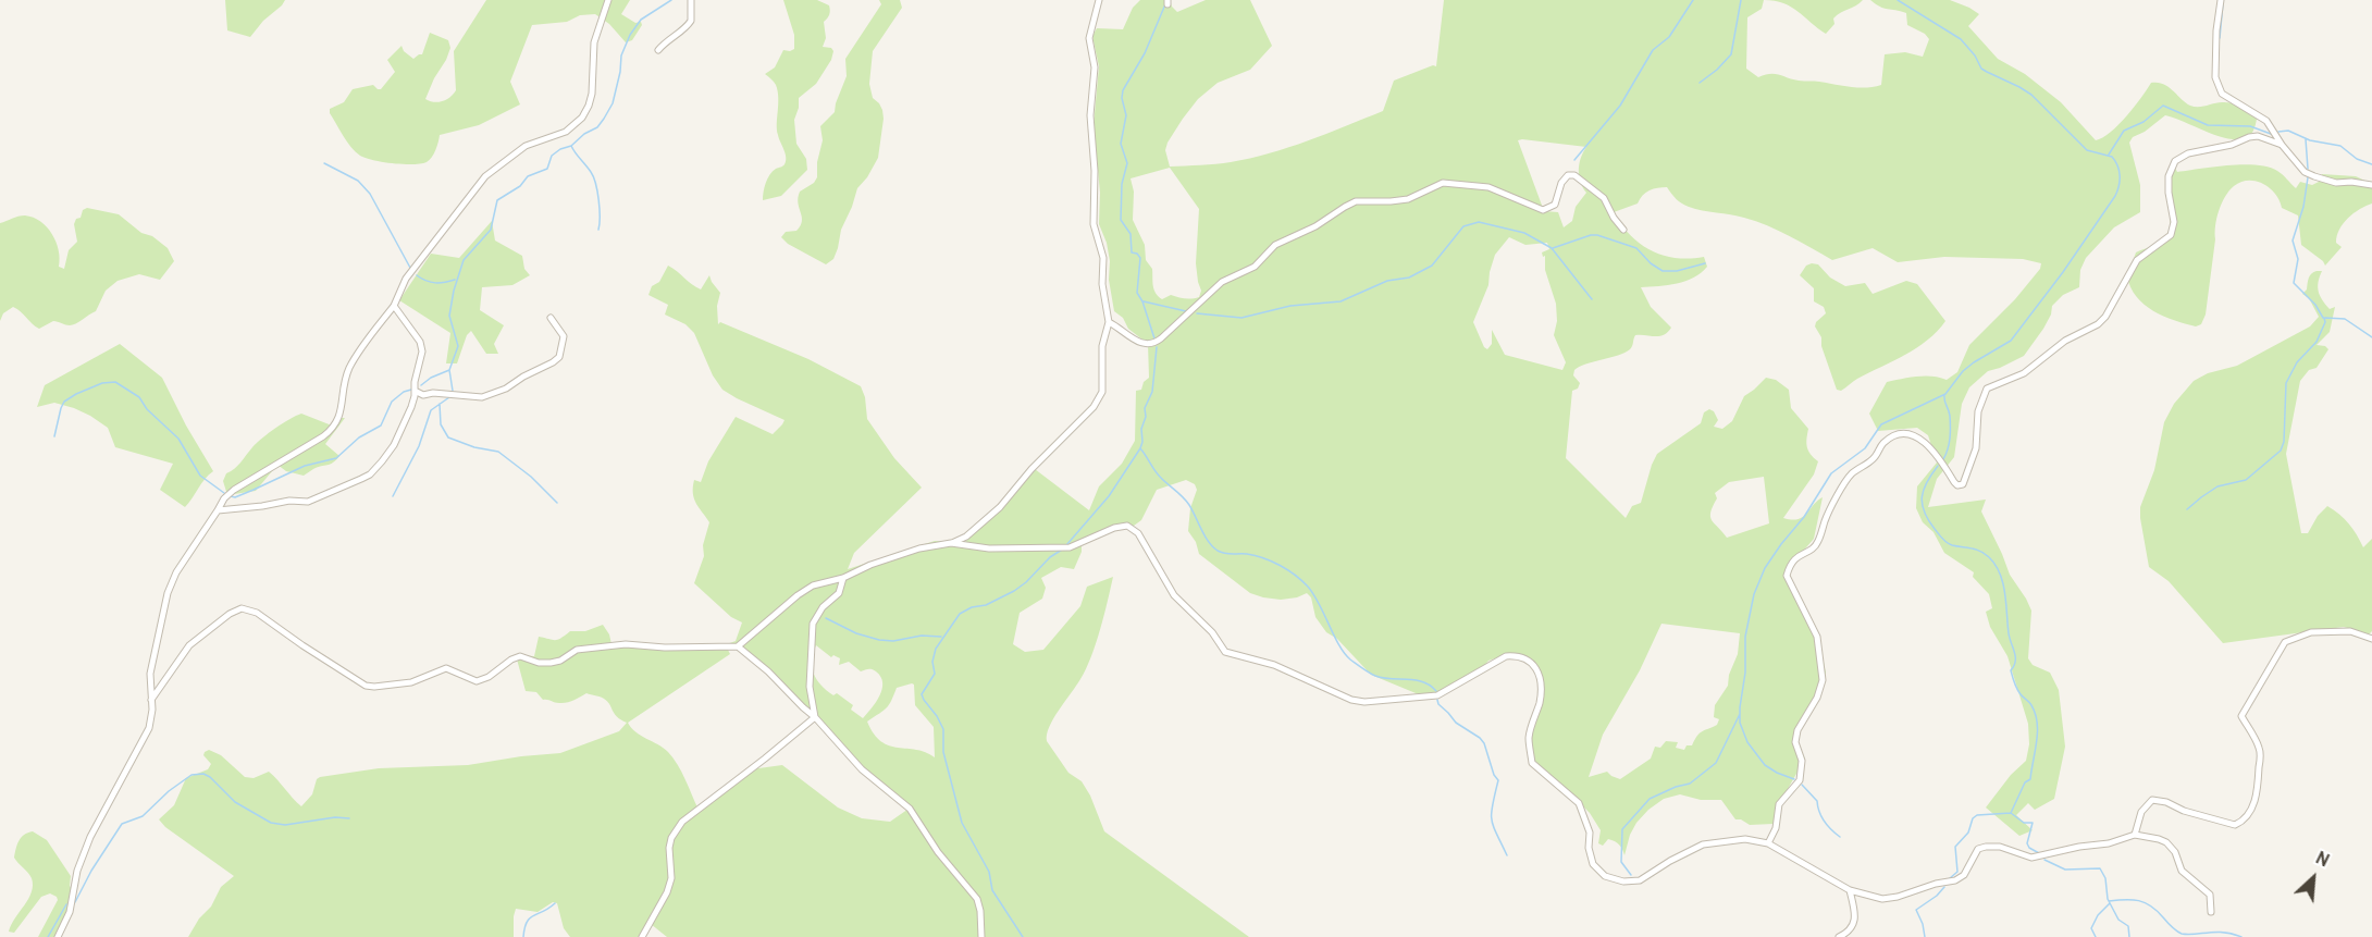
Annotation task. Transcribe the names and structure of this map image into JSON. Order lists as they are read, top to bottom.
{
  "north": "top right"
}
